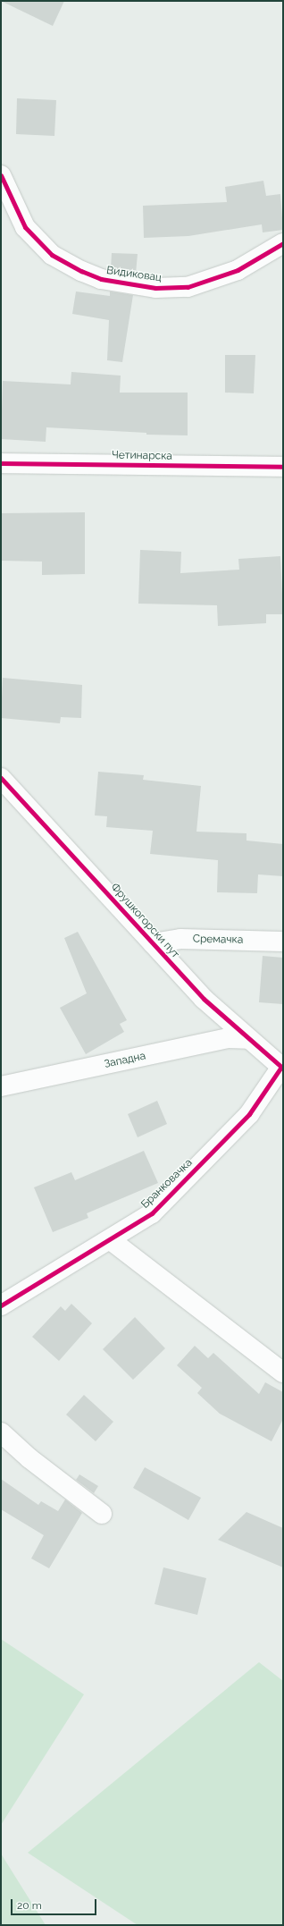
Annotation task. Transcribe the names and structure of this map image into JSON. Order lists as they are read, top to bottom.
{
  "streets": {
    "street": [
      "Видиковац",
      "Четинарска",
      "Фрушкогорски пут",
      "Сремачка",
      "Западна",
      "Бранковачка"
    ]
  },
  "crossings": [
    ["Фрушкогорски пут", "Сремачка"],
    ["Фрушкогорски пут", "Западна"],
    ["Фрушкогорски пут", "Бранковачка"]
  ],
  "scale_bar": "20 m"
}
